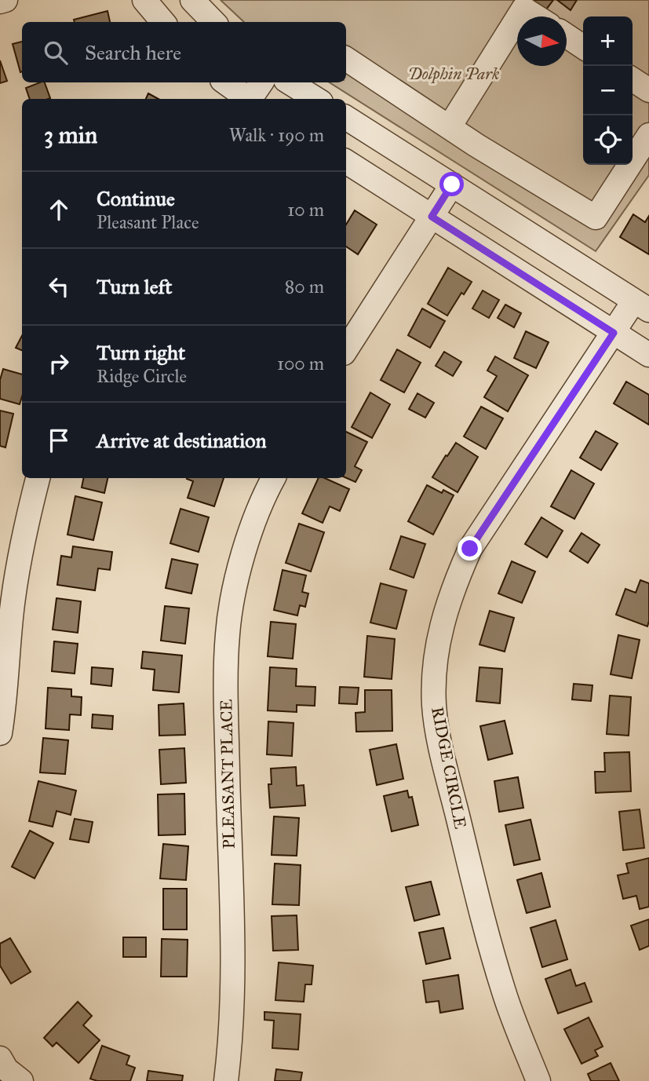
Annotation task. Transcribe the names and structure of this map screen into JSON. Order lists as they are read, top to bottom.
{
  "streets": {
    "street": ["RIDGE CIRCLE", "PLEASANT PLACE"]
  },
  "parks": ["Dolphin Park"],
  "north": "right",
  "page": {
    "map_buttons": ["+", "−"],
    "search": "Search here",
    "heading": ["3 min", "Walk · 190 m"],
    "list": [
      ["Continue", "Pleasant Place", "10 m"],
      ["Turn left", "80 m"],
      ["Turn right", "Ridge Circle", "100 m"],
      "Arrive at destination"
    ]
  }
}
